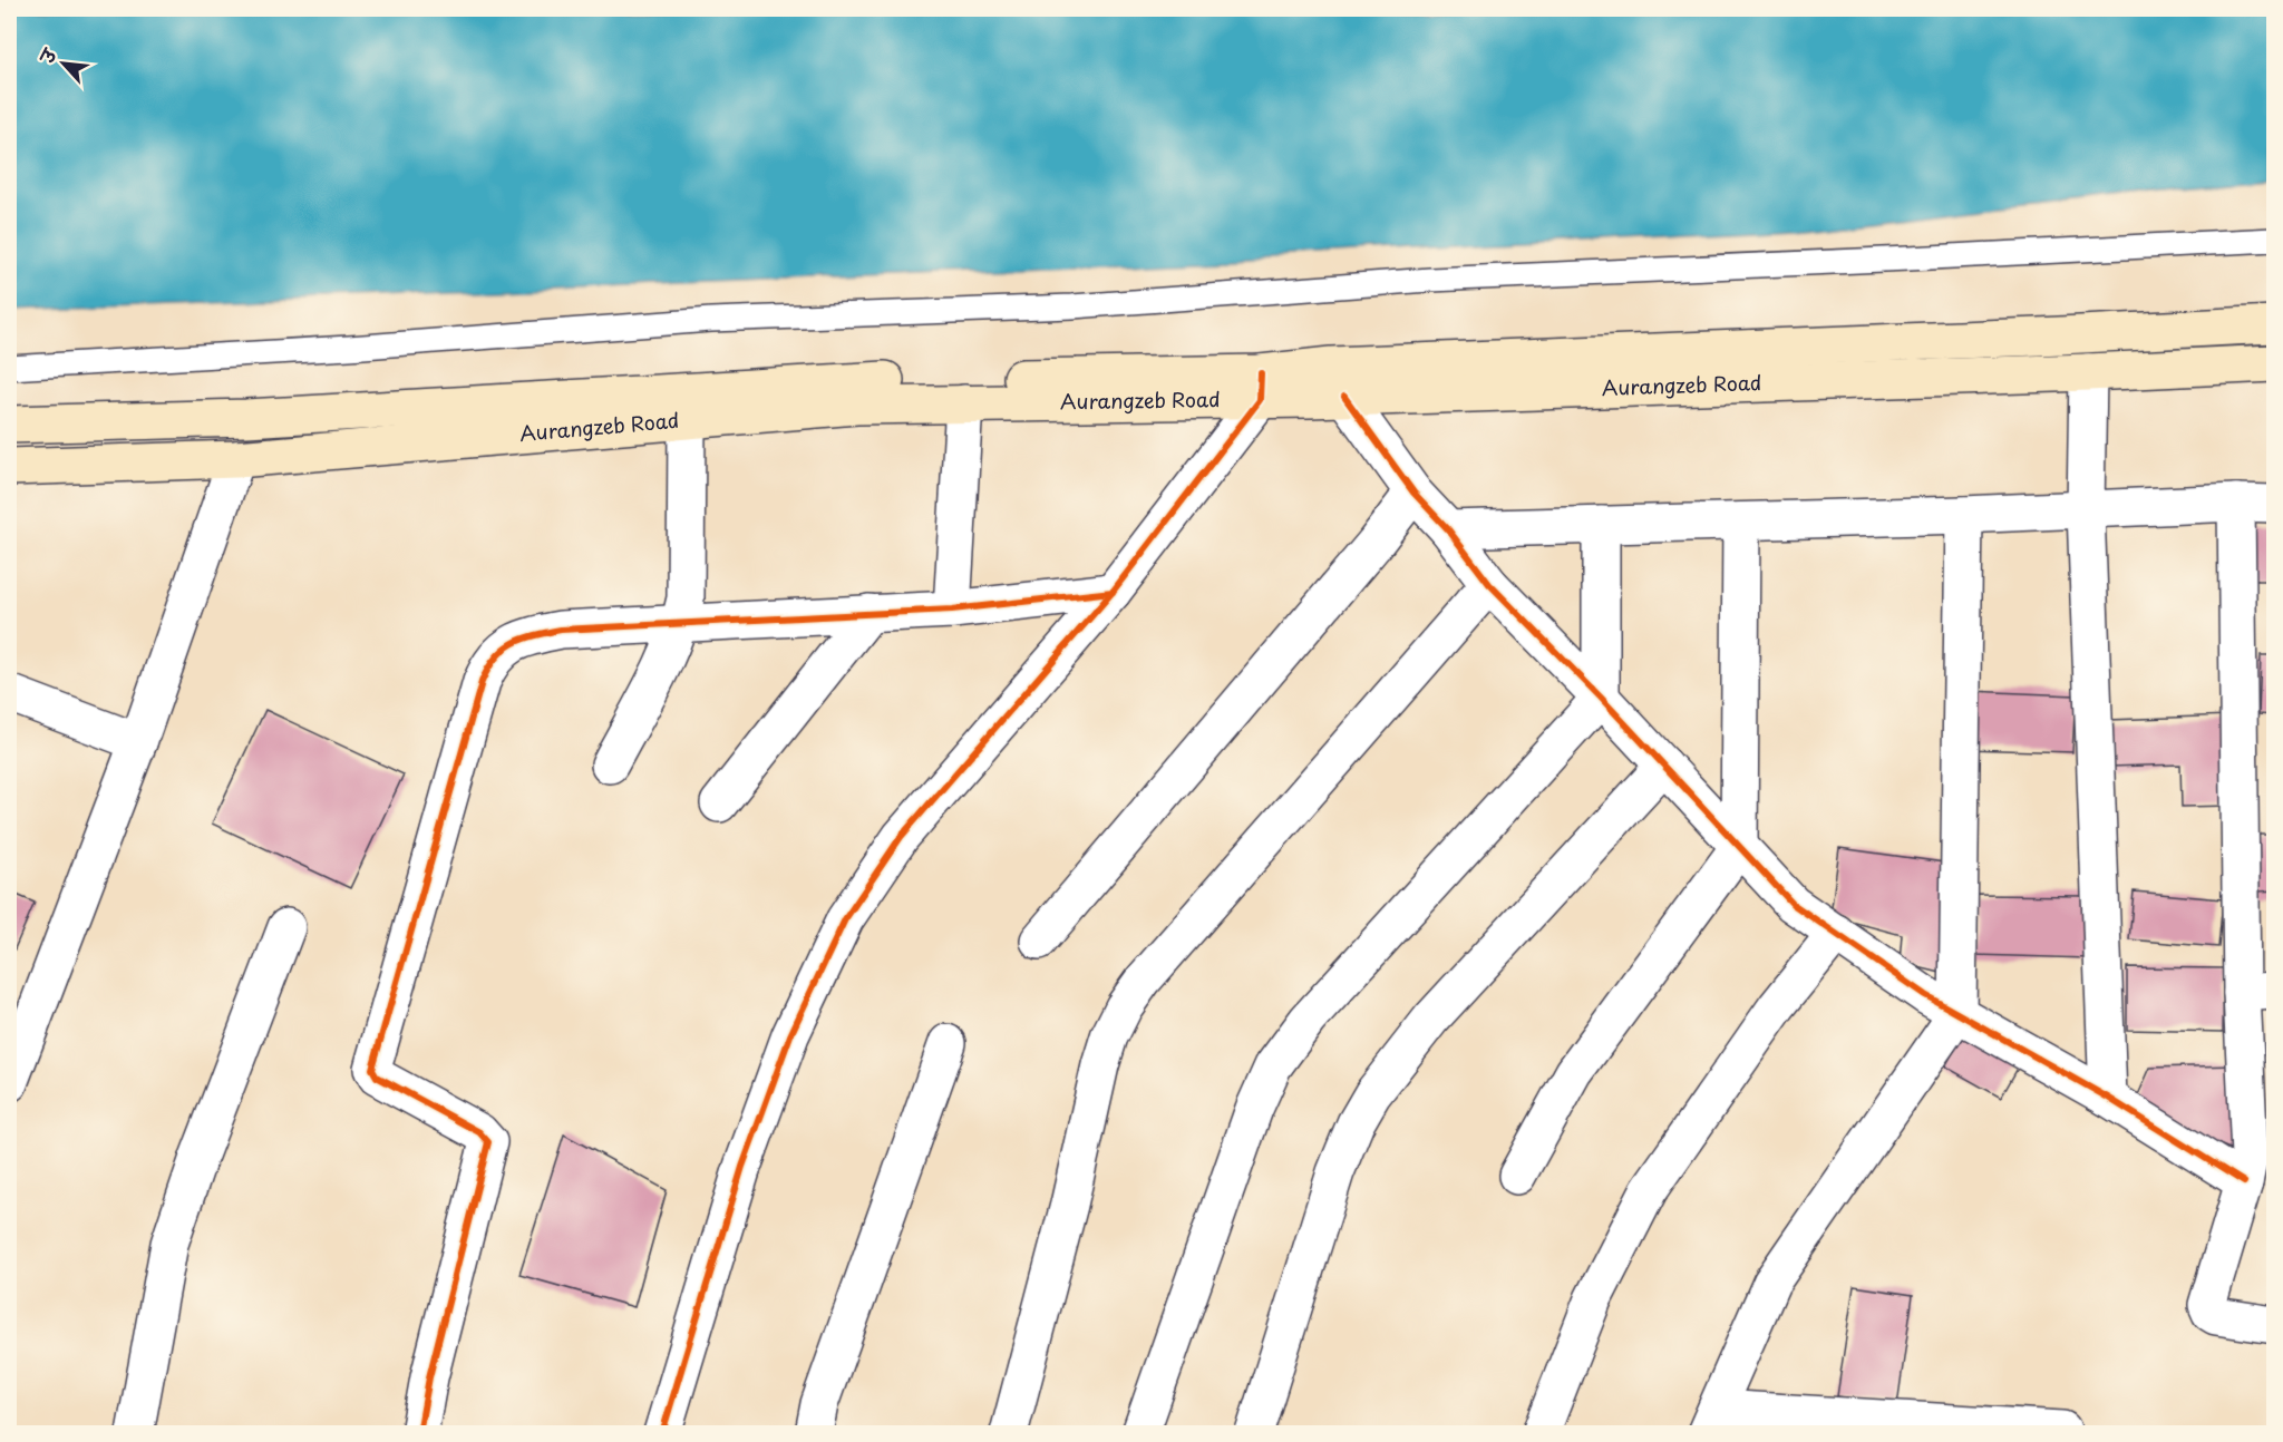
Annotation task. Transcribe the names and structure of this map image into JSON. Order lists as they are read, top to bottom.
{
  "streets": {
    "main road": ["Aurangzeb Road"]
  },
  "north": "top left"
}
